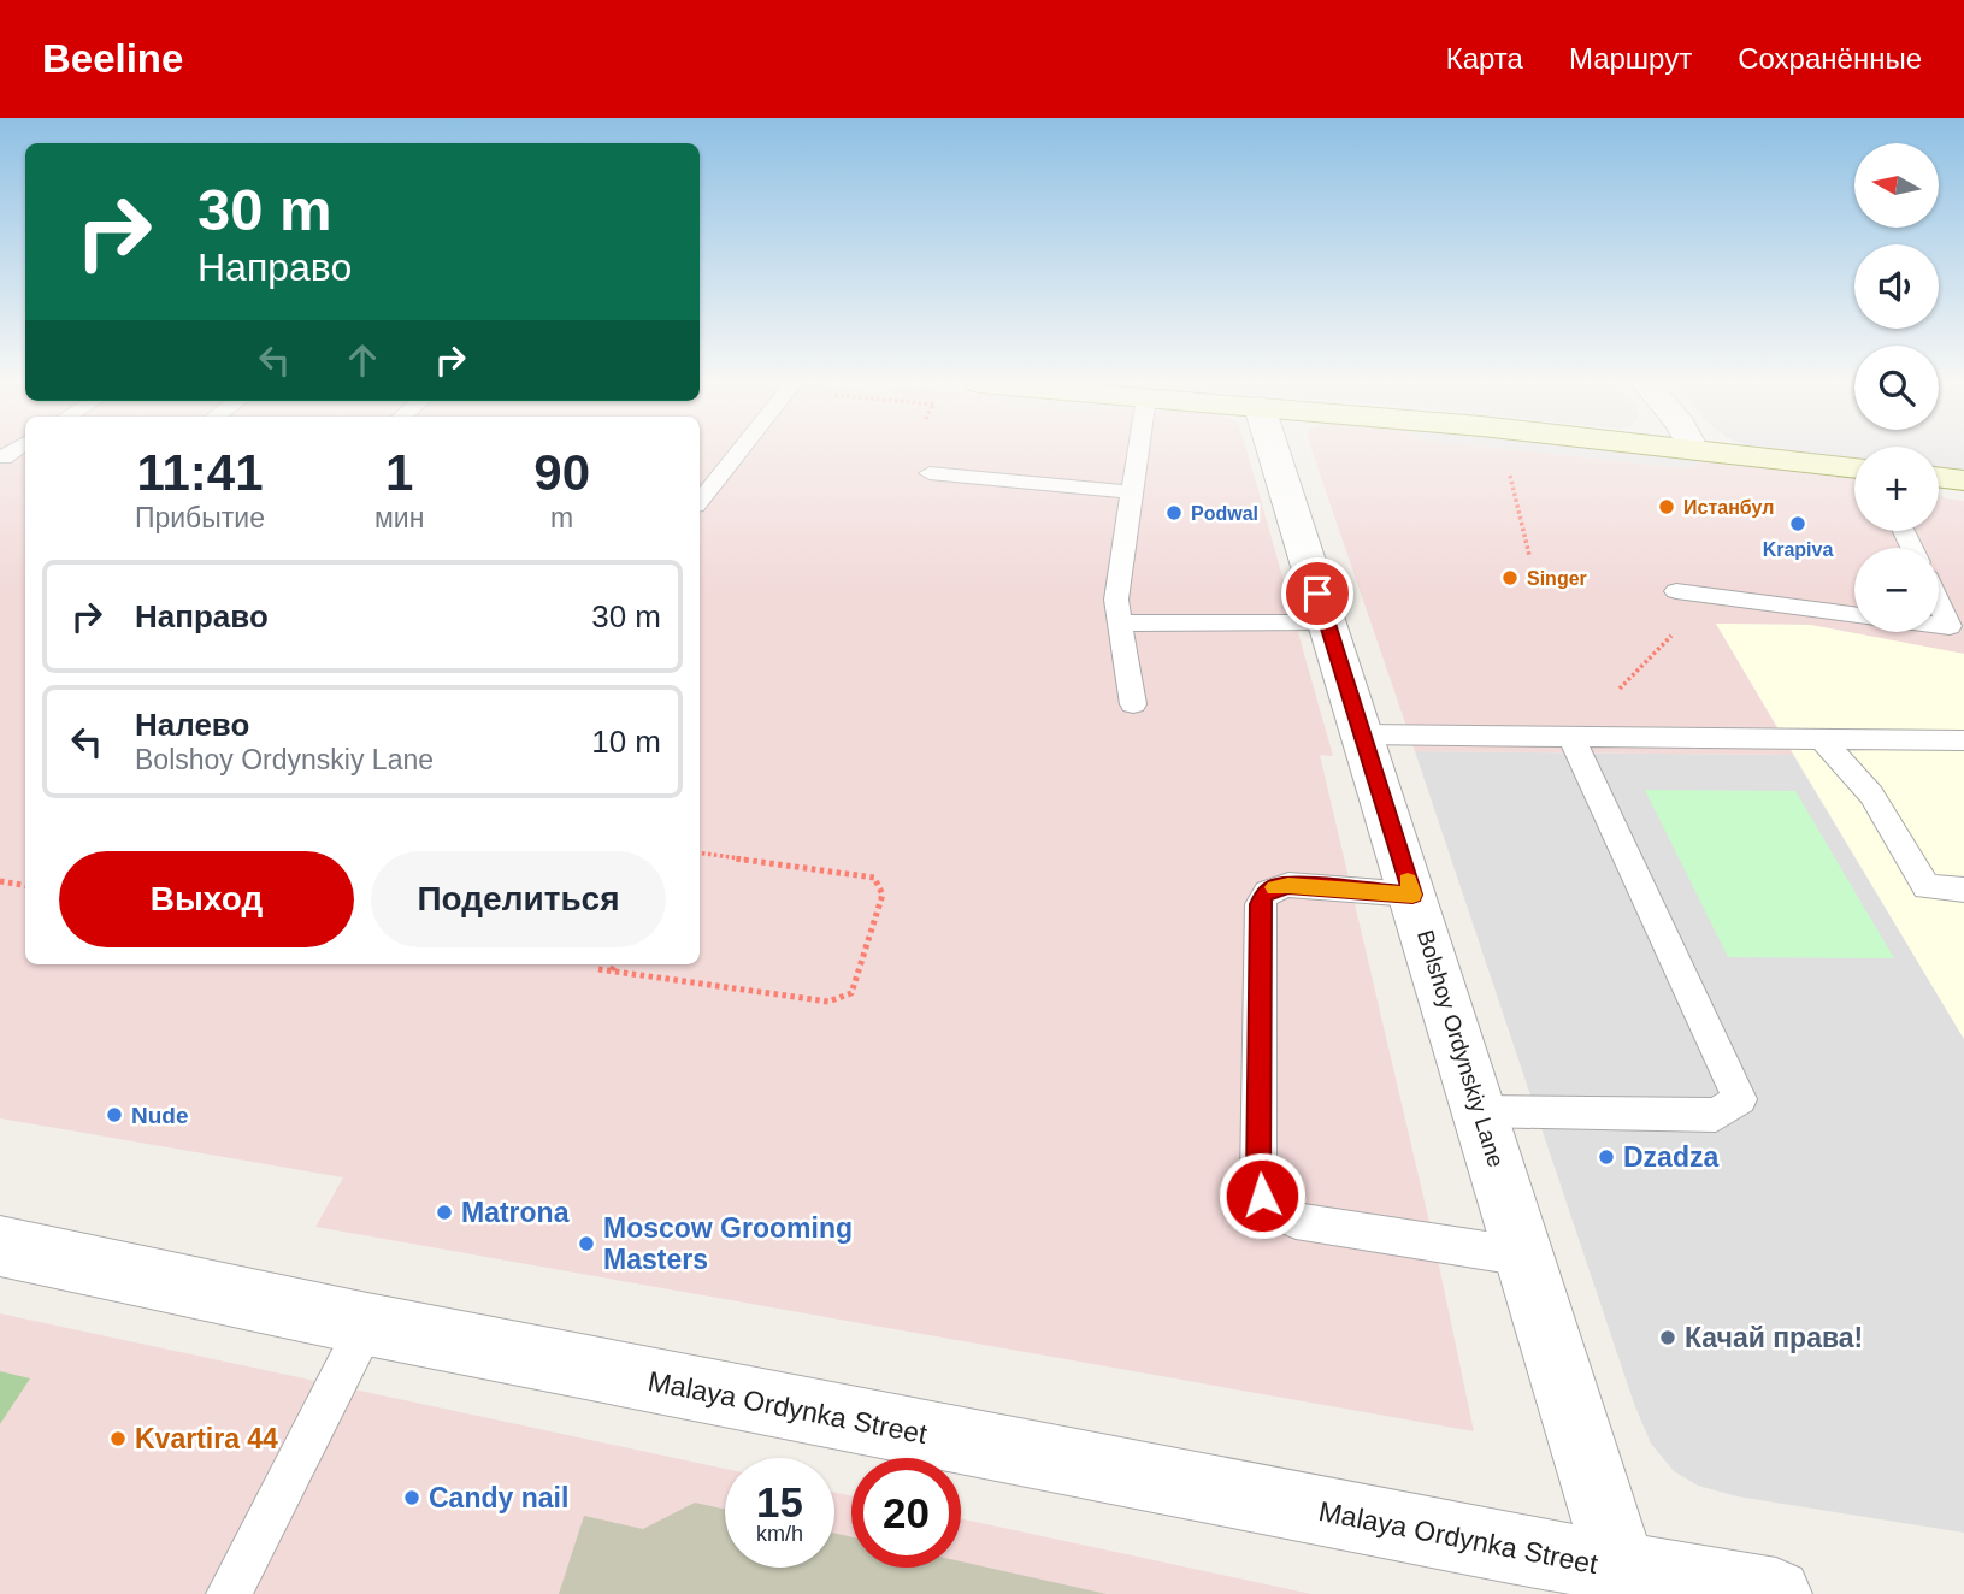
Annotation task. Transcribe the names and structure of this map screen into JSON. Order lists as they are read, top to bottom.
{
  "streets": {
    "street": ["Bolshoy Ordynskiy Lane", "Malaya Ordynka Street"]
  },
  "crossings": [
    ["Bolshoy Ordynskiy Lane", "Malaya Ordynka Street"]
  ],
  "places": [
    "Истанбул",
    "Podwal",
    "Krapiva",
    "Singer",
    "Nude",
    "Dzadza",
    "Matrona",
    "Moscow Grooming Masters",
    "Качай права!",
    "Kvartira 44",
    "Candy nail"
  ],
  "north": "left",
  "page": {
    "header": "Beeline",
    "nav": ["Карта", "Маршрут", "Сохранённые"],
    "map_buttons": ["+", "−"],
    "turn": ["30 m", "Направо"],
    "eta": [
      "11:41",
      "Прибытие",
      "1",
      "мин",
      "90",
      "m"
    ],
    "list": [
      {
        "name": "Направо",
        "value": "30 m"
      },
      {
        "name": "Налево",
        "note": "Bolshoy Ordynskiy Lane",
        "value": "10 m"
      }
    ],
    "buttons": ["Выход", "Поделиться"],
    "speed": "15 km/h",
    "limit": "20"
  }
}
